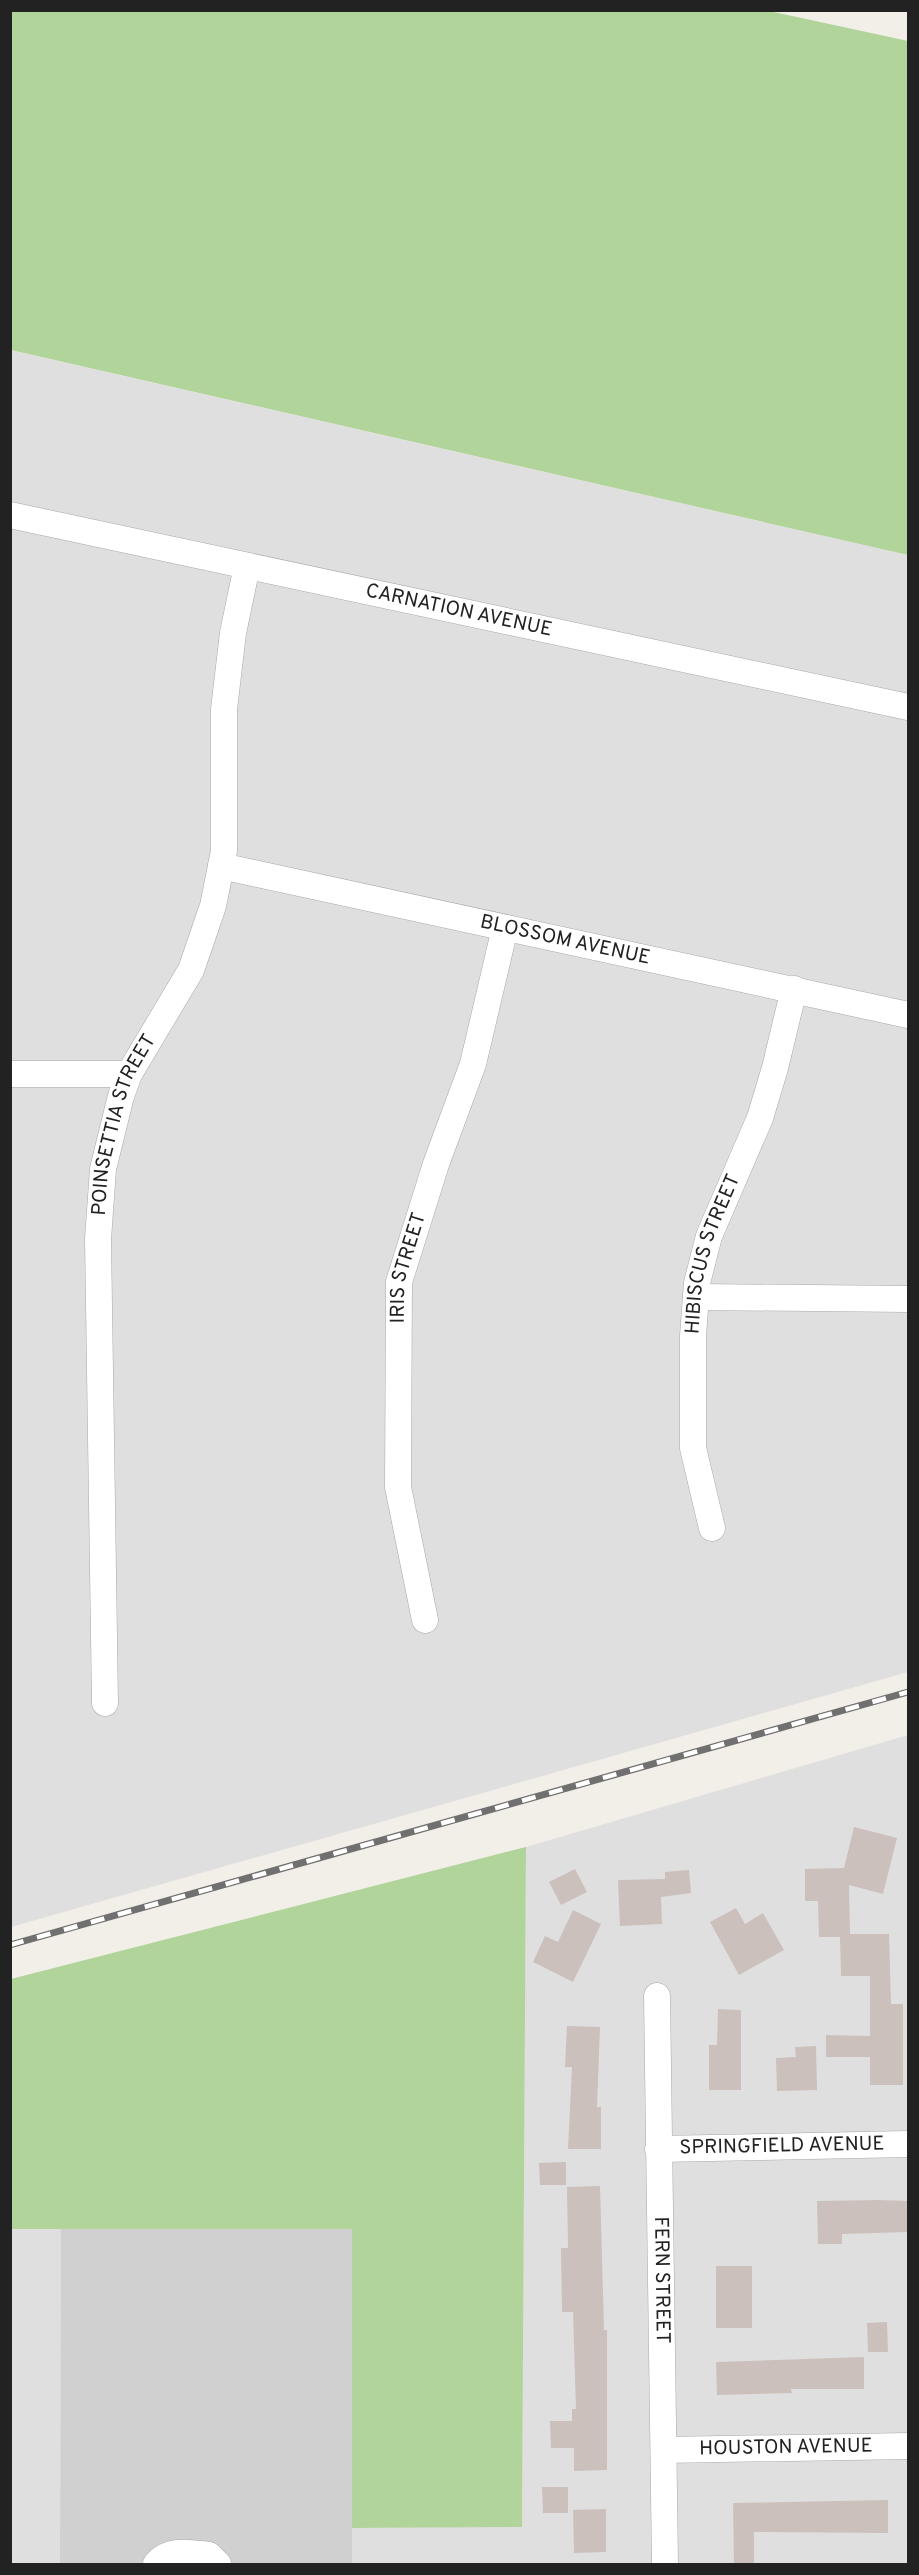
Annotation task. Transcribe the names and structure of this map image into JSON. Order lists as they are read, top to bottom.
{
  "streets": {
    "street": [
      "CARNATION AVENUE",
      "BLOSSOM AVENUE",
      "POINSETTIA STREET",
      "HIBISCUS STREET",
      "IRIS STREET",
      "SPRINGFIELD AVENUE",
      "FERN STREET",
      "HOUSTON AVENUE"
    ]
  },
  "crossings": [
    ["CARNATION AVENUE", "POINSETTIA STREET"],
    ["BLOSSOM AVENUE", "POINSETTIA STREET"],
    ["BLOSSOM AVENUE", "HIBISCUS STREET"],
    ["BLOSSOM AVENUE", "IRIS STREET"],
    ["SPRINGFIELD AVENUE", "FERN STREET"],
    ["FERN STREET", "HOUSTON AVENUE"]
  ]
}
